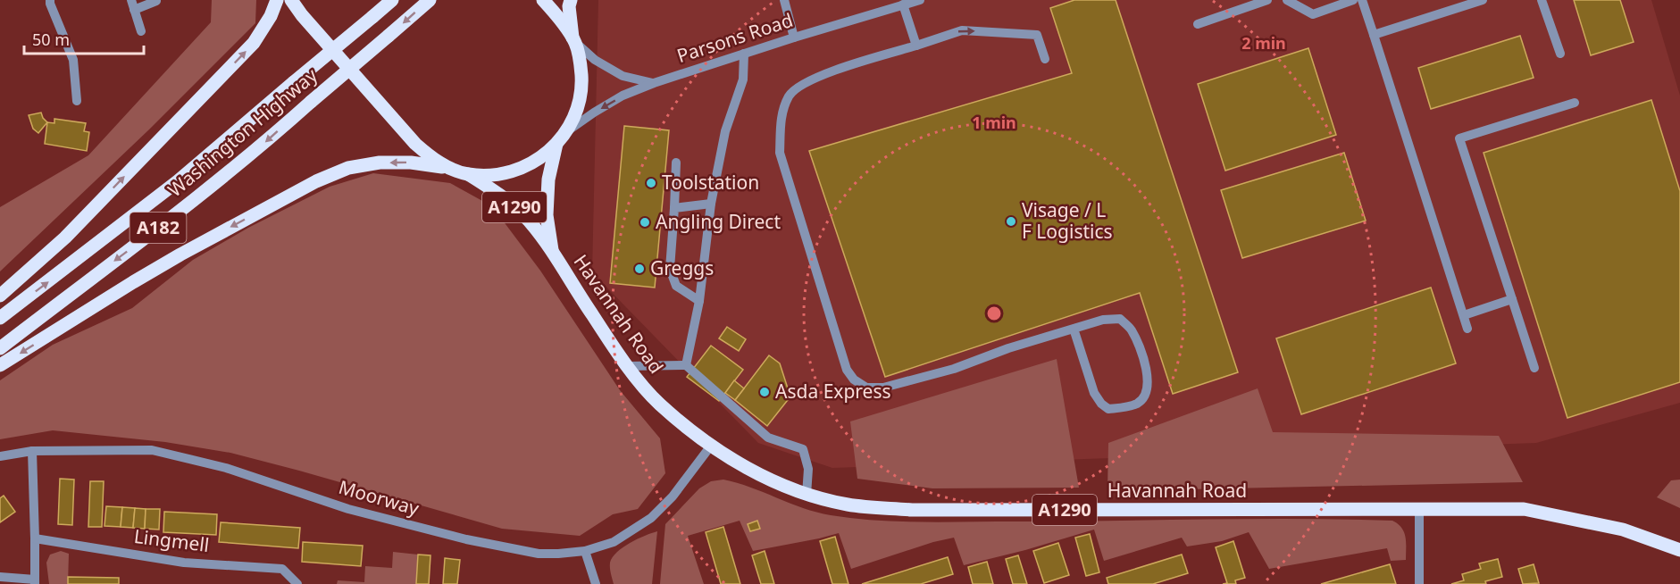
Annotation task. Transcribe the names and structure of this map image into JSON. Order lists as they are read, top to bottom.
{
  "streets": {
    "main road": [
      "Washington Highway",
      "A1290",
      "A182",
      "Havannah Road"
    ],
    "street": ["Parsons Road", "Moorway", "Lingmell"]
  },
  "crossings": [
    ["Havannah Road", "Moorway"]
  ],
  "places": [
    "Toolstation",
    "Visage / L F Logistics",
    "Angling Direct",
    "Greggs",
    "Asda Express"
  ],
  "scale_bar": "50 m",
  "rings": ["2 min", "1 min"]
}
